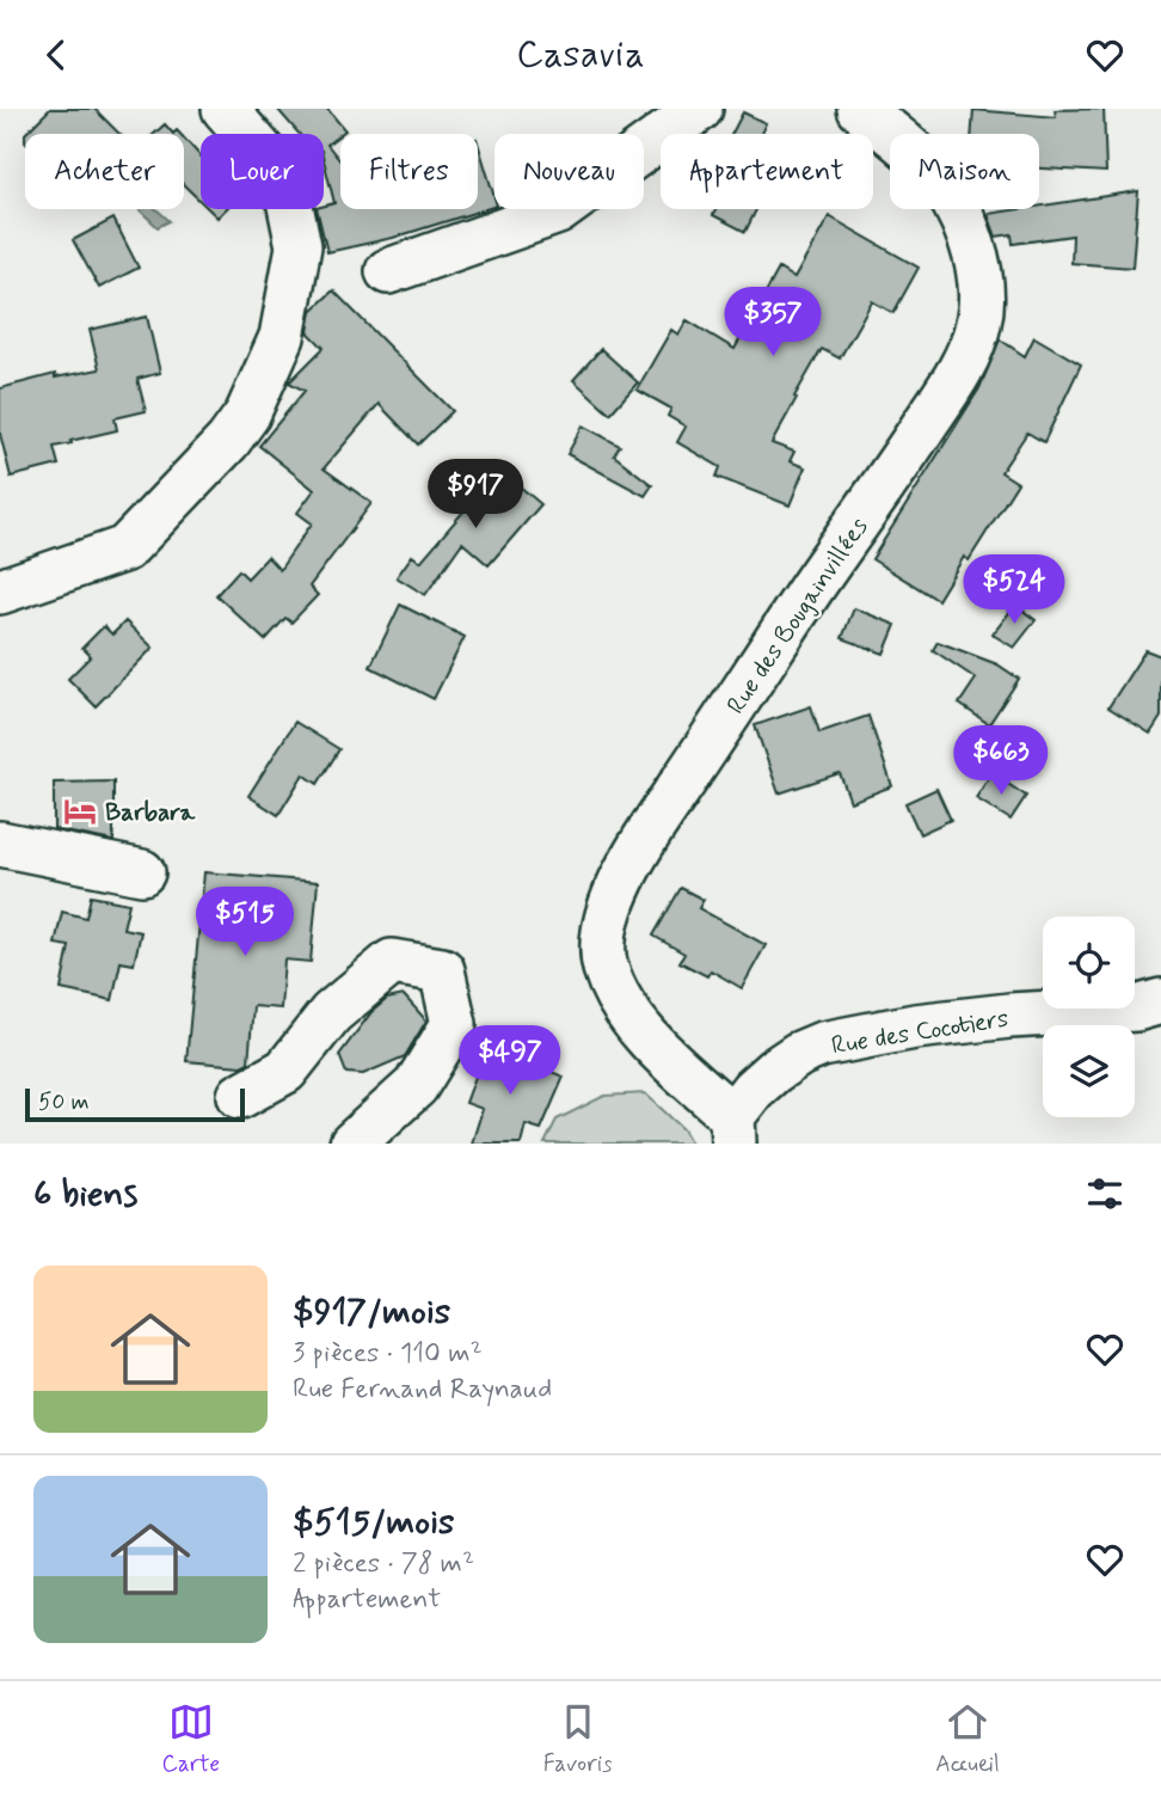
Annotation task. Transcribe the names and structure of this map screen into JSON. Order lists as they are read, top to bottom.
{
  "streets": {
    "street": ["Rue des Bougainvillées", "Rue des Cocotiers"]
  },
  "crossings": [
    ["Rue des Bougainvillées", "Rue des Cocotiers"]
  ],
  "places": {
    "hotel": ["Barbara"]
  },
  "scale_bar": "50 m",
  "page": {
    "header": "Casavia",
    "chip": [
      "Acheter",
      "Louer",
      "Filtres",
      "Nouveau",
      "Appartement",
      "Maison"
    ],
    "price": [
      "$357",
      "$917",
      "$524",
      "$663",
      "$515",
      "$497"
    ],
    "scale": "50 m",
    "heading": "6 biens",
    "list": [
      {
        "name": "$917/mois",
        "note": "3 pièces · 110 m² · Rue Fernand Raynaud"
      },
      {
        "name": "$515/mois",
        "note": "2 pièces · 78 m² · Appartement"
      }
    ],
    "tabs": ["Carte", "Favoris", "Accueil"]
  }
}
